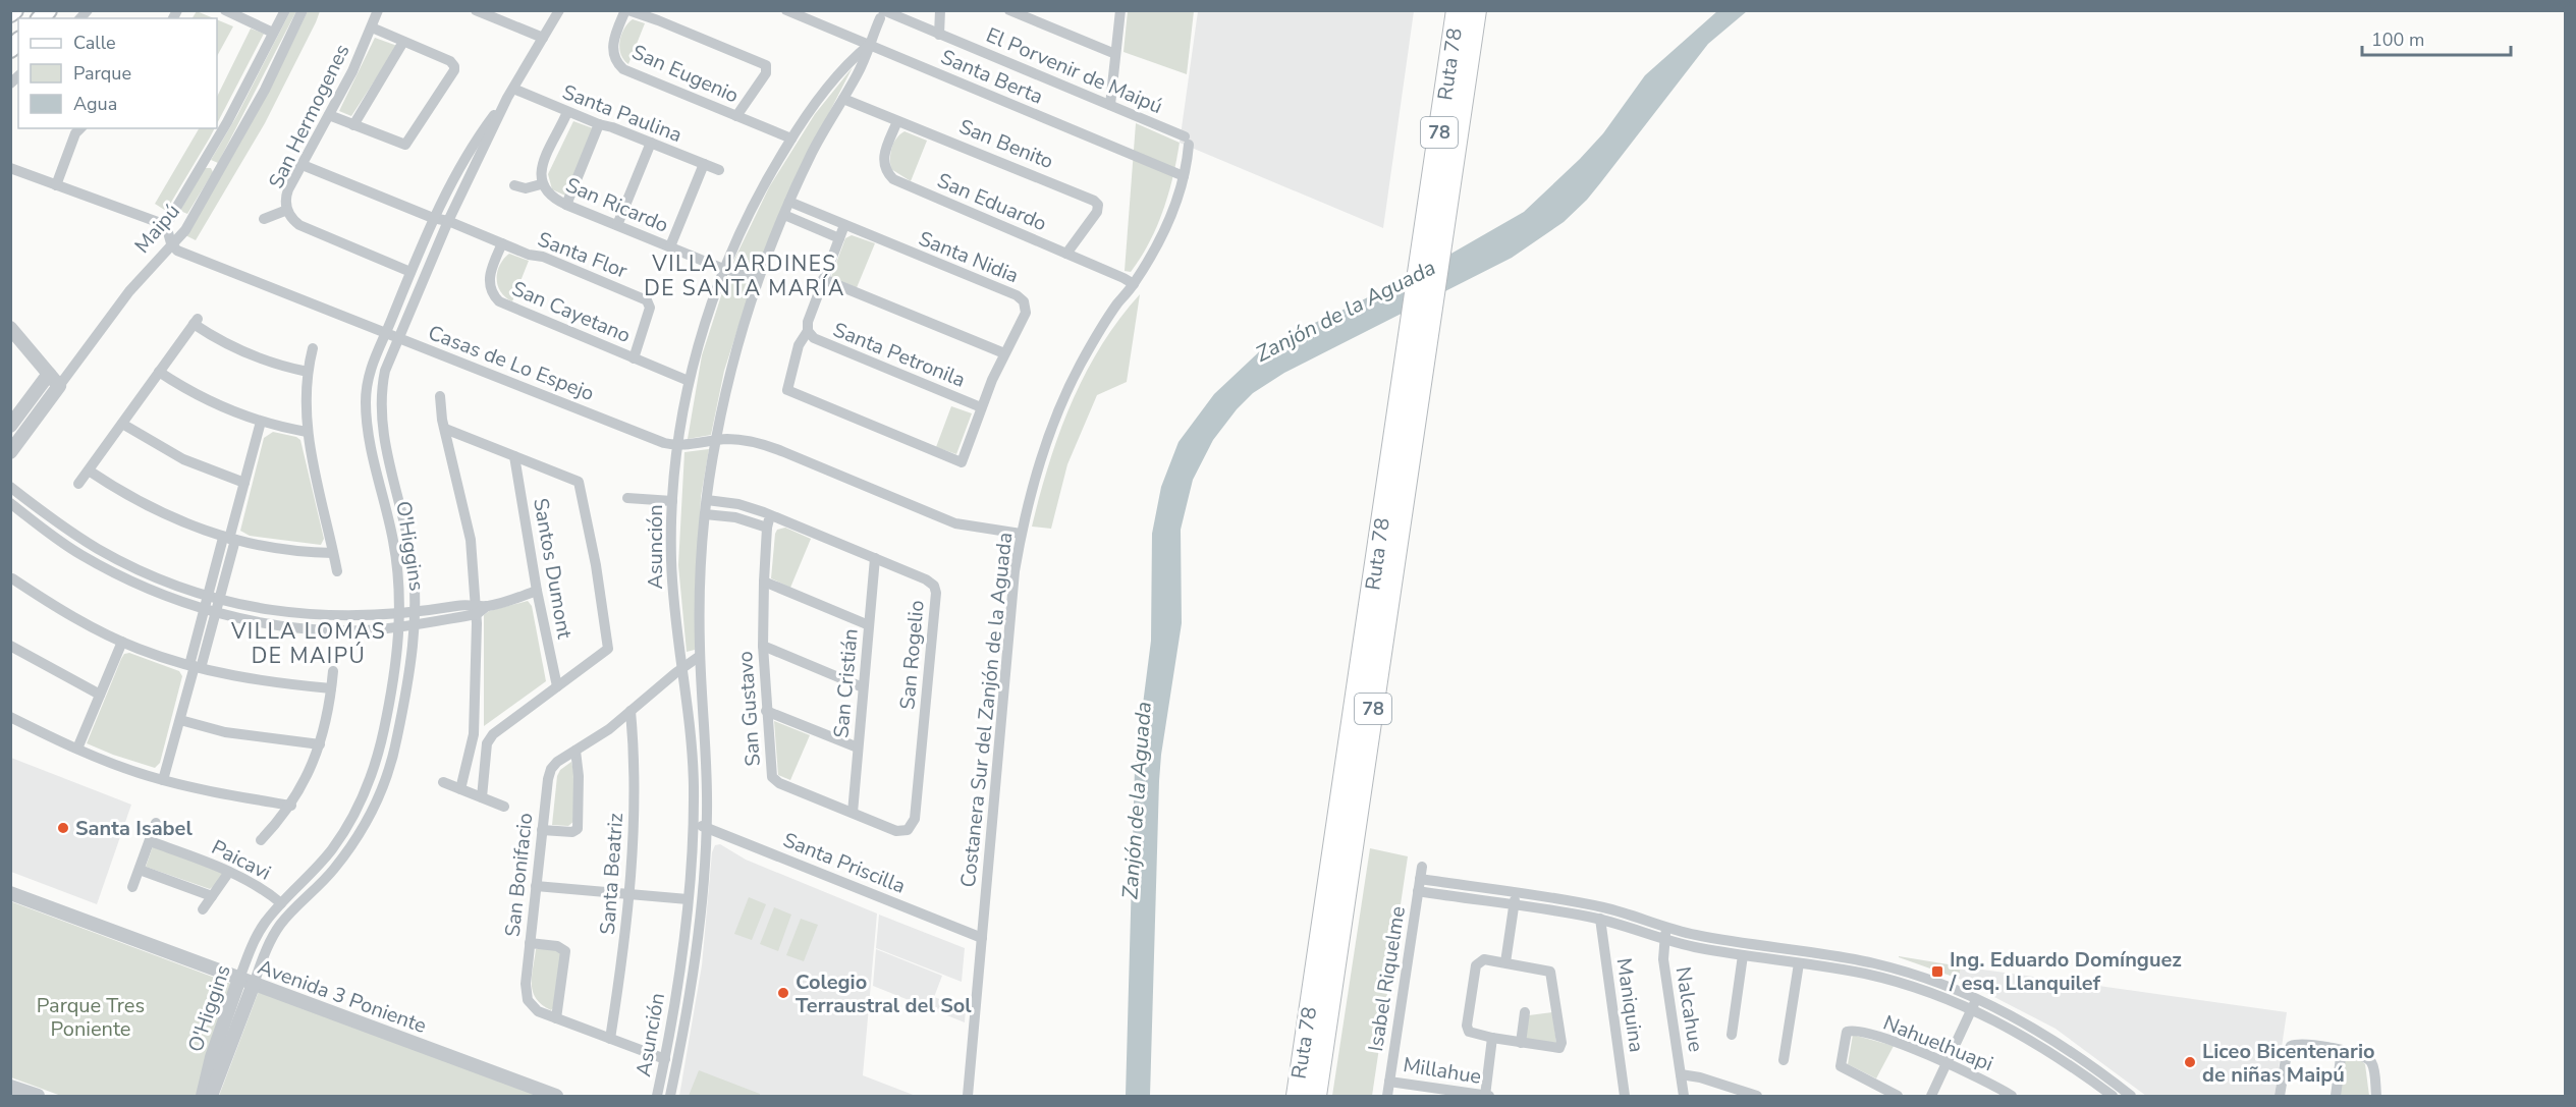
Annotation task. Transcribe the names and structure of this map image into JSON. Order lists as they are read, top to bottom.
{
  "streets": {
    "highway": ["Ruta 78", "78"],
    "street": [
      "El Porvenir de Maipú",
      "San Eugenio",
      "Santa Berta",
      "Santa Paulina",
      "San Hermogenes",
      "San Benito",
      "San Eduardo",
      "San Ricardo",
      "Maipú",
      "Santa Flor",
      "Santa Nidia",
      "San Cayetano",
      "Santa Petronila",
      "Casas de Lo Espejo",
      "O'Higgins",
      "Asunción",
      "Santos Dumont",
      "San Rogelio",
      "San Cristián",
      "San Gustavo",
      "Costanera Sur del Zanjón de la Aguada",
      "Paicavi",
      "Santa Priscilla",
      "Santa Beatriz",
      "San Bonifacio",
      "Isabel Riquelme",
      "Avenida 3 Poniente",
      "Maniquina",
      "Nalcahue",
      "Nahuelhuapi",
      "Millahue"
    ]
  },
  "crossings": [
    ["El Porvenir de Maipú", "Asunción"],
    ["El Porvenir de Maipú", "Costanera Sur del Zanjón de la Aguada"],
    ["San Eugenio", "Asunción"],
    ["Santa Berta", "Asunción"],
    ["Santa Berta", "Costanera Sur del Zanjón de la Aguada"],
    ["Santa Paulina", "San Ricardo"],
    ["Santa Paulina", "O'Higgins"],
    ["San Hermogenes", "Santa Flor"],
    ["San Hermogenes", "O'Higgins"],
    ["San Benito", "San Eduardo"],
    ["San Benito", "Asunción"],
    ["San Eduardo", "Costanera Sur del Zanjón de la Aguada"],
    ["San Ricardo", "Asunción"],
    ["Maipú", "Casas de Lo Espejo"],
    ["Santa Flor", "San Cayetano"],
    ["Santa Flor", "O'Higgins"],
    ["Santa Nidia", "Santa Petronila"],
    ["Santa Nidia", "Asunción"],
    ["San Cayetano", "Asunción"],
    ["Casas de Lo Espejo", "O'Higgins"],
    ["Casas de Lo Espejo", "Asunción"],
    ["Casas de Lo Espejo", "Costanera Sur del Zanjón de la Aguada"],
    ["O'Higgins", "Paicavi"],
    ["O'Higgins", "Avenida 3 Poniente"],
    ["Asunción", "San Rogelio"],
    ["Asunción", "Santa Priscilla"],
    ["Asunción", "San Bonifacio"],
    ["San Rogelio", "San Cristián"],
    ["San Rogelio", "San Gustavo"],
    ["San Cristián", "San Gustavo"],
    ["Costanera Sur del Zanjón de la Aguada", "Santa Priscilla"],
    ["Santa Beatriz", "San Bonifacio"],
    ["Isabel Riquelme", "Millahue"]
  ],
  "districts": ["VILLA JARDINES DE SANTA MARÍA", "VILLA LOMAS DE MAIPÚ"],
  "water": ["Zanjón de la Aguada"],
  "parks": ["Parque Tres Poniente"],
  "places": {
    "other": ["Santa Isabel", "Colegio Terraustral del Sol", "Liceo Bicentenario de niñas Maipú"],
    "transit": ["Ing. Eduardo Domínguez / esq. Llanquilef"]
  },
  "legend": ["Calle", "Parque", "Agua"],
  "scale_bar": "100 m"
}
